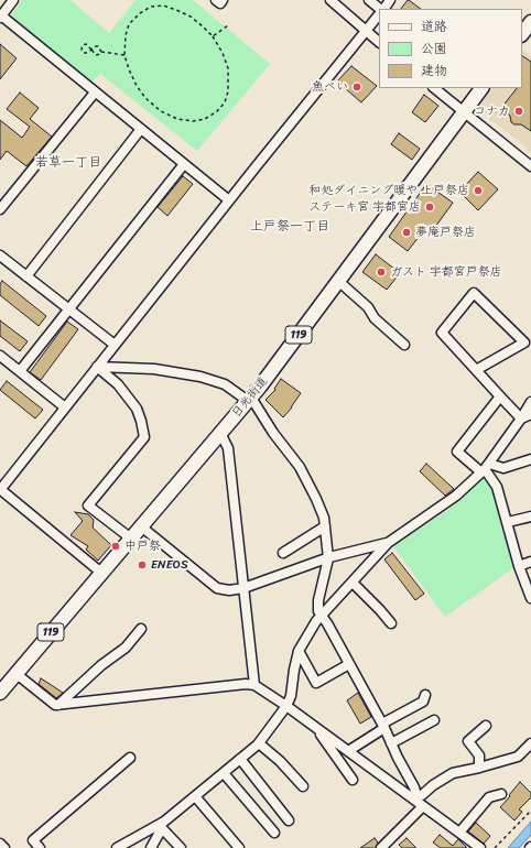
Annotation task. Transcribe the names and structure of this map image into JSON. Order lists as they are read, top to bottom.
{
  "streets": {
    "highway": ["119", "日光街道"]
  },
  "districts": ["若草一丁目", "上戸祭一丁目"],
  "places": [
    "魚べい",
    "コナカ",
    "和処ダイニング暖や 上戸祭店",
    "ステーキ宮 宇都宮店",
    "夢庵戸祭店",
    "ガスト 宇都宮戸祭店",
    "中戸祭",
    "ENEOS"
  ],
  "legend": ["道路", "公園", "建物"]
}
